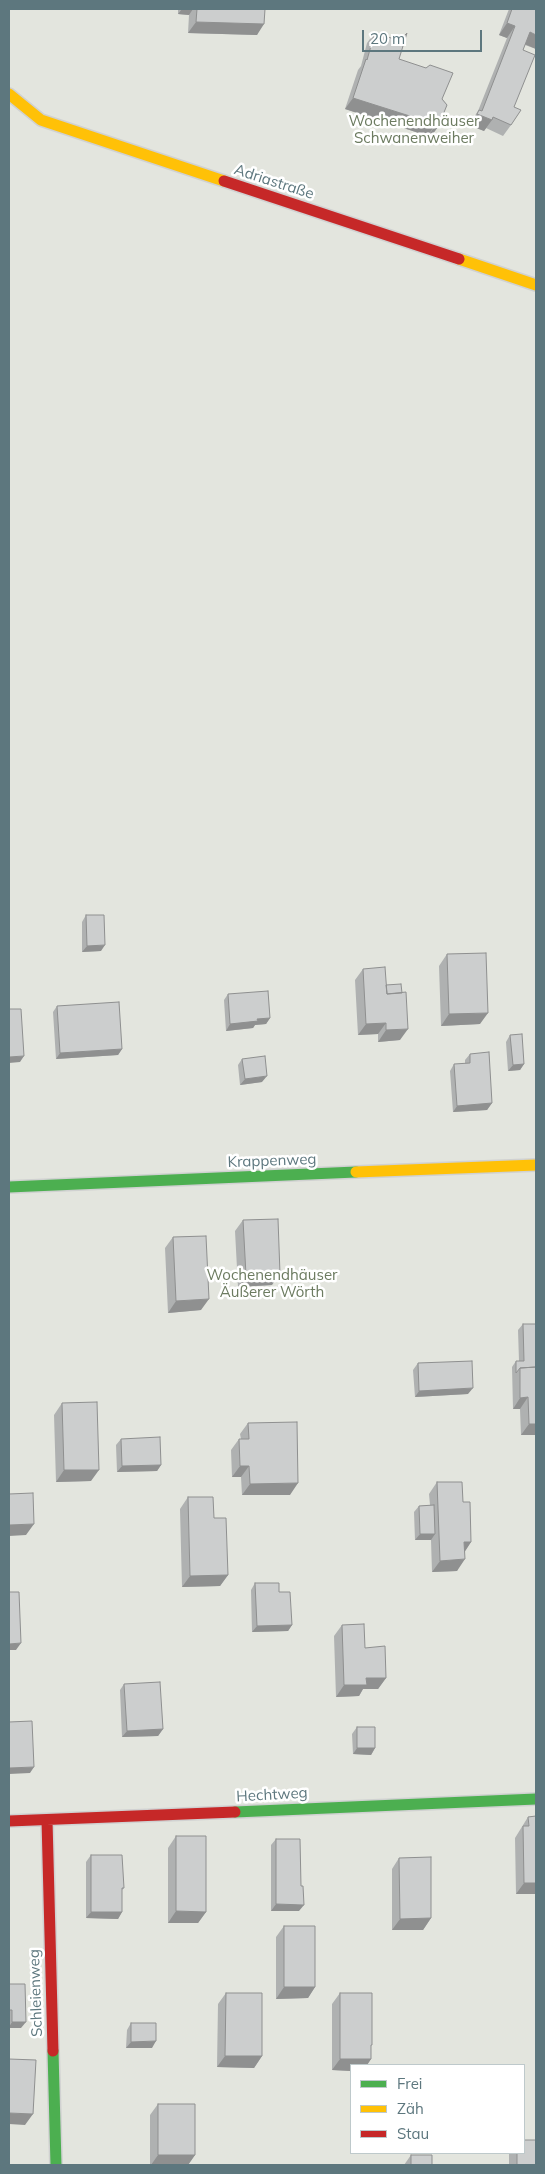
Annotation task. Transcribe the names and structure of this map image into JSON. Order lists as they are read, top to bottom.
{
  "streets": {
    "street": [
      "Adriastraße",
      "Krappenweg",
      "Hechtweg",
      "Schleienweg"
    ]
  },
  "crossings": [
    ["Hechtweg", "Schleienweg"]
  ],
  "parks": ["Wochenendhäuser Schwanenweiher", "Wochenendhäuser Äußerer Wörth"],
  "legend": ["Frei", "Zäh", "Stau"],
  "scale_bar": "20 m"
}
